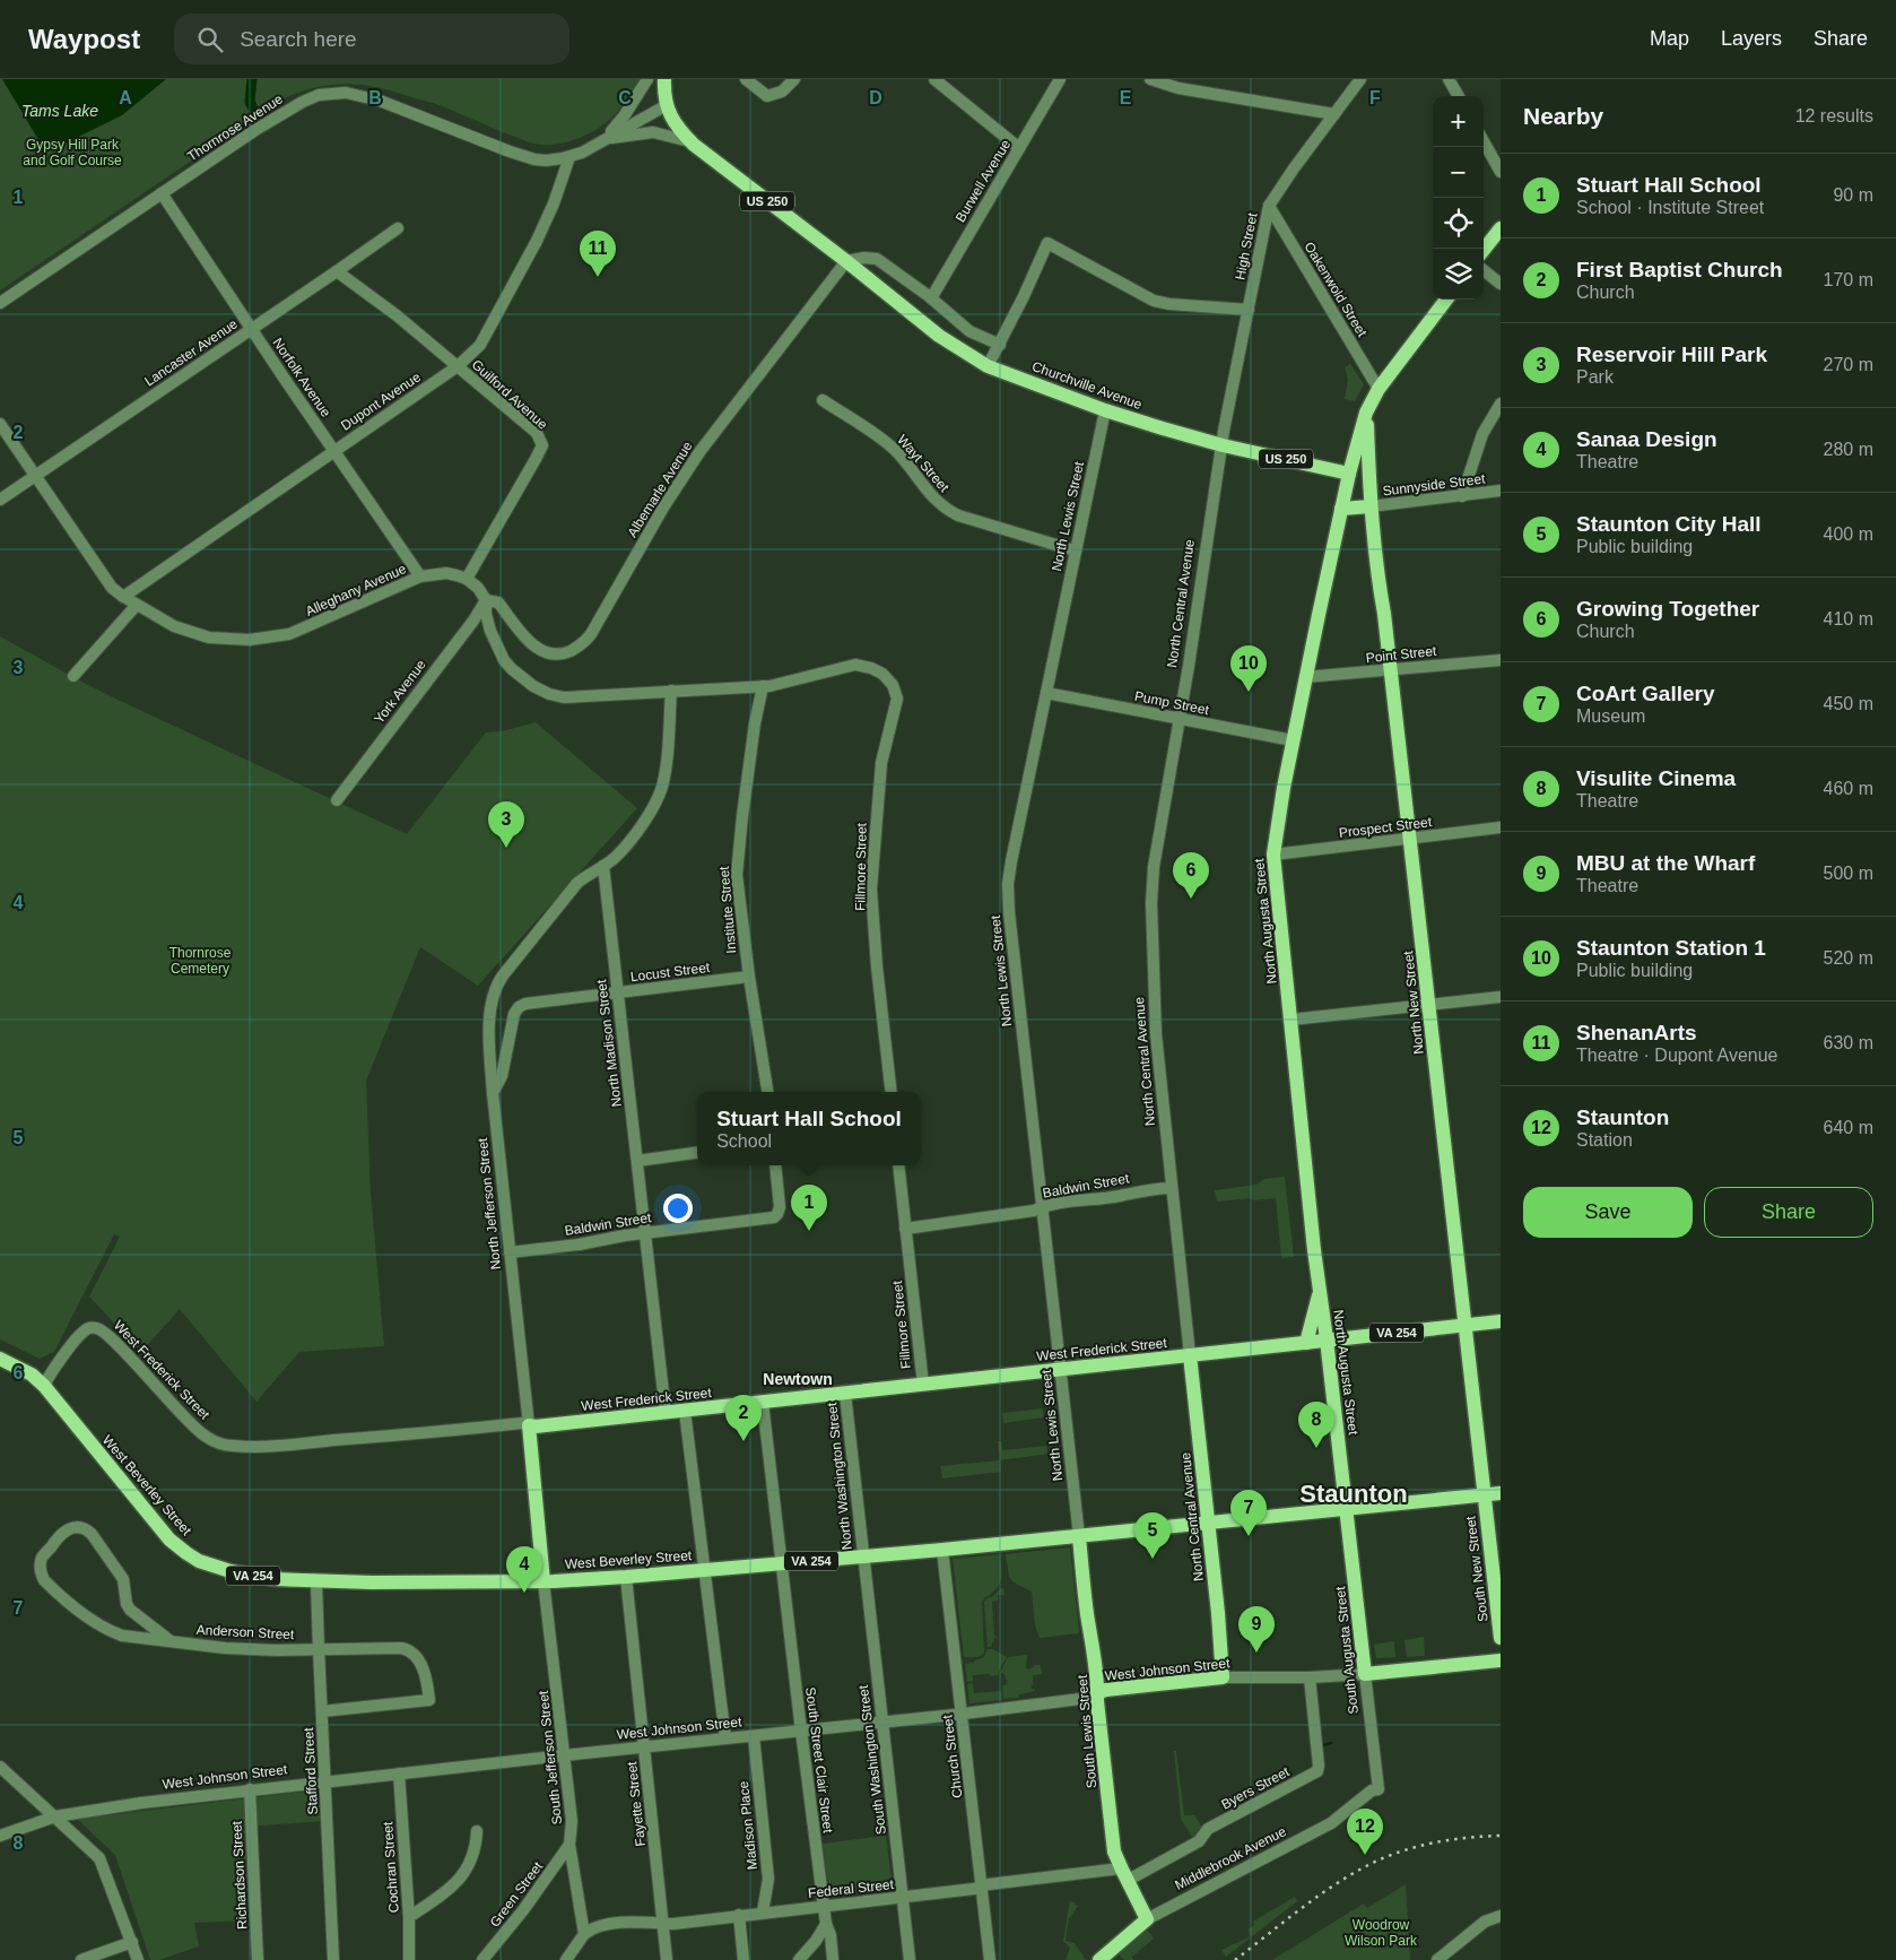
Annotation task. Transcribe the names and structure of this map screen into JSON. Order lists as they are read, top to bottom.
{
  "streets": {
    "main road": [
      "US 250",
      "Churchville Avenue",
      "North Central Avenue",
      "North Augusta Street",
      "North New Street",
      "North Jefferson Street",
      "VA 254",
      "West Frederick Street",
      "West Beverley Street",
      "South New Street",
      "South Augusta Street",
      "West Johnson Street",
      "South Lewis Street",
      "Middlebrook Avenue"
    ],
    "street": [
      "Thornrose Avenue",
      "Burwell Avenue",
      "High Street",
      "Oakenwold Street",
      "Lancaster Avenue",
      "Norfolk Avenue",
      "Guilford Avenue",
      "Dupont Avenue",
      "Wayt Street",
      "Sunnyside Street",
      "Albemarle Avenue",
      "North Lewis Street",
      "Alleghany Avenue",
      "Point Street",
      "York Avenue",
      "Pump Street",
      "Prospect Street",
      "Fillmore Street",
      "Institute Street",
      "Locust Street",
      "North Madison Street",
      "Baldwin Street",
      "North Washington Street",
      "Anderson Street",
      "Church Street",
      "South Jefferson Street",
      "South Street Clair Street",
      "South Washington Street",
      "Stafford Street",
      "Byers Street",
      "Fayette Street",
      "Madison Place",
      "Cochran Street",
      "Richardson Street",
      "Federal Street",
      "Green Street"
    ]
  },
  "crossings": [
    ["Thornrose Avenue", "Norfolk Avenue"],
    ["Thornrose Avenue", "Churchville Avenue"],
    ["Thornrose Avenue", "Dupont Avenue"],
    ["High Street", "Oakenwold Street"],
    ["High Street", "Churchville Avenue"],
    ["High Street", "North Central Avenue"],
    ["Oakenwold Street", "North Augusta Street"],
    ["Lancaster Avenue", "Norfolk Avenue"],
    ["Lancaster Avenue", "Guilford Avenue"],
    ["Lancaster Avenue", "Alleghany Avenue"],
    ["Norfolk Avenue", "Dupont Avenue"],
    ["Norfolk Avenue", "Alleghany Avenue"],
    ["Churchville Avenue", "Albemarle Avenue"],
    ["Churchville Avenue", "North Lewis Street"],
    ["Churchville Avenue", "North Central Avenue"],
    ["Churchville Avenue", "North Augusta Street"],
    ["Guilford Avenue", "Dupont Avenue"],
    ["Guilford Avenue", "Alleghany Avenue"],
    ["Dupont Avenue", "Alleghany Avenue"],
    ["Wayt Street", "North Lewis Street"],
    ["Sunnyside Street", "North New Street"],
    ["Albemarle Avenue", "York Avenue"],
    ["North Lewis Street", "Pump Street"],
    ["North Lewis Street", "Baldwin Street"],
    ["North Lewis Street", "West Frederick Street"],
    ["North Lewis Street", "West Beverley Street"],
    ["North Lewis Street", "South Lewis Street"],
    ["North Central Avenue", "Pump Street"],
    ["North Central Avenue", "Baldwin Street"],
    ["North Central Avenue", "West Frederick Street"],
    ["North Central Avenue", "West Beverley Street"],
    ["North Central Avenue", "West Johnson Street"],
    ["Point Street", "North Augusta Street"],
    ["Point Street", "North New Street"],
    ["Pump Street", "North Augusta Street"],
    ["Prospect Street", "North Augusta Street"],
    ["Prospect Street", "North New Street"],
    ["Fillmore Street", "Institute Street"],
    ["Fillmore Street", "Baldwin Street"],
    ["Fillmore Street", "West Frederick Street"],
    ["Institute Street", "Locust Street"],
    ["North Augusta Street", "North New Street"],
    ["North Augusta Street", "VA 254"],
    ["North Augusta Street", "West Frederick Street"],
    ["North Augusta Street", "West Beverley Street"],
    ["North Augusta Street", "South Augusta Street"],
    ["Locust Street", "North Madison Street"],
    ["Locust Street", "North Jefferson Street"],
    ["North New Street", "VA 254"],
    ["North New Street", "South New Street"],
    ["North Madison Street", "Baldwin Street"],
    ["North Madison Street", "North Jefferson Street"],
    ["North Madison Street", "West Frederick Street"],
    ["Baldwin Street", "North Jefferson Street"],
    ["North Jefferson Street", "West Frederick Street"],
    ["North Jefferson Street", "West Beverley Street"],
    ["North Jefferson Street", "South Jefferson Street"],
    ["VA 254", "West Frederick Street"],
    ["VA 254", "West Beverley Street"],
    ["VA 254", "South New Street"],
    ["VA 254", "South Augusta Street"],
    ["West Frederick Street", "North Washington Street"],
    ["West Frederick Street", "West Beverley Street"],
    ["West Frederick Street", "South Street Clair Street"],
    ["North Washington Street", "West Beverley Street"],
    ["North Washington Street", "South Washington Street"],
    ["West Beverley Street", "South Augusta Street"],
    ["West Beverley Street", "South Lewis Street"],
    ["West Beverley Street", "Church Street"],
    ["West Beverley Street", "South Jefferson Street"],
    ["West Beverley Street", "South Street Clair Street"],
    ["West Beverley Street", "South Washington Street"],
    ["West Beverley Street", "Stafford Street"],
    ["West Beverley Street", "Fayette Street"],
    ["Anderson Street", "Stafford Street"],
    ["South Augusta Street", "West Johnson Street"],
    ["South Augusta Street", "Middlebrook Avenue"],
    ["West Johnson Street", "South Lewis Street"],
    ["West Johnson Street", "Church Street"],
    ["West Johnson Street", "South Jefferson Street"],
    ["West Johnson Street", "South Street Clair Street"],
    ["West Johnson Street", "South Washington Street"],
    ["West Johnson Street", "Stafford Street"],
    ["West Johnson Street", "Byers Street"],
    ["West Johnson Street", "Fayette Street"],
    ["West Johnson Street", "Madison Place"],
    ["West Johnson Street", "Cochran Street"],
    ["West Johnson Street", "Richardson Street"],
    ["South Lewis Street", "Byers Street"],
    ["South Lewis Street", "Middlebrook Avenue"],
    ["South Lewis Street", "Federal Street"],
    ["Church Street", "Federal Street"],
    ["South Jefferson Street", "Federal Street"],
    ["South Jefferson Street", "Green Street"],
    ["South Street Clair Street", "Federal Street"],
    ["South Washington Street", "Federal Street"],
    ["Byers Street", "Federal Street"],
    ["Fayette Street", "Federal Street"],
    ["Madison Place", "Federal Street"]
  ],
  "districts": ["Newtown", "Staunton"],
  "water": ["Tams Lake"],
  "parks": ["Gypsy Hill Park and Golf Course", "Thornrose Cemetery", "Woodrow Wilson Park"],
  "page": {
    "header": "Waypost",
    "search": "Search here",
    "nav": ["Map", "Layers", "Share"],
    "heading": ["Nearby", "12 results"],
    "map_buttons": ["+", "−"],
    "list": [
      {
        "mark": "1",
        "name": "Stuart Hall School",
        "note": "School · Institute Street",
        "value": "90 m"
      },
      {
        "mark": "2",
        "name": "First Baptist Church",
        "note": "Church",
        "value": "170 m"
      },
      {
        "mark": "3",
        "name": "Reservoir Hill Park",
        "note": "Park",
        "value": "270 m"
      },
      {
        "mark": "4",
        "name": "Sanaa Design",
        "note": "Theatre",
        "value": "280 m"
      },
      {
        "mark": "5",
        "name": "Staunton City Hall",
        "note": "Public building",
        "value": "400 m"
      },
      {
        "mark": "6",
        "name": "Growing Together",
        "note": "Church",
        "value": "410 m"
      },
      {
        "mark": "7",
        "name": "CoArt Gallery",
        "note": "Museum",
        "value": "450 m"
      },
      {
        "mark": "8",
        "name": "Visulite Cinema",
        "note": "Theatre",
        "value": "460 m"
      },
      {
        "mark": "9",
        "name": "MBU at the Wharf",
        "note": "Theatre",
        "value": "500 m"
      },
      {
        "mark": "10",
        "name": "Staunton Station 1",
        "note": "Public building",
        "value": "520 m"
      },
      {
        "mark": "11",
        "name": "ShenanArts",
        "note": "Theatre · Dupont Avenue",
        "value": "630 m"
      },
      {
        "mark": "12",
        "name": "Staunton",
        "note": "Station",
        "value": "640 m"
      }
    ],
    "pins": [
      "11",
      "10",
      "3",
      "6",
      "1",
      "2",
      "8",
      "7",
      "5",
      "4",
      "9",
      "12"
    ],
    "popup": ["Stuart Hall School", "School"],
    "buttons": ["Save", "Share"]
  },
  "grid": {
    "columns": [
      "A",
      "B",
      "C",
      "D",
      "E",
      "F"
    ],
    "rows": [
      "1",
      "2",
      "3",
      "4",
      "5",
      "6",
      "7",
      "8"
    ]
  }
}
